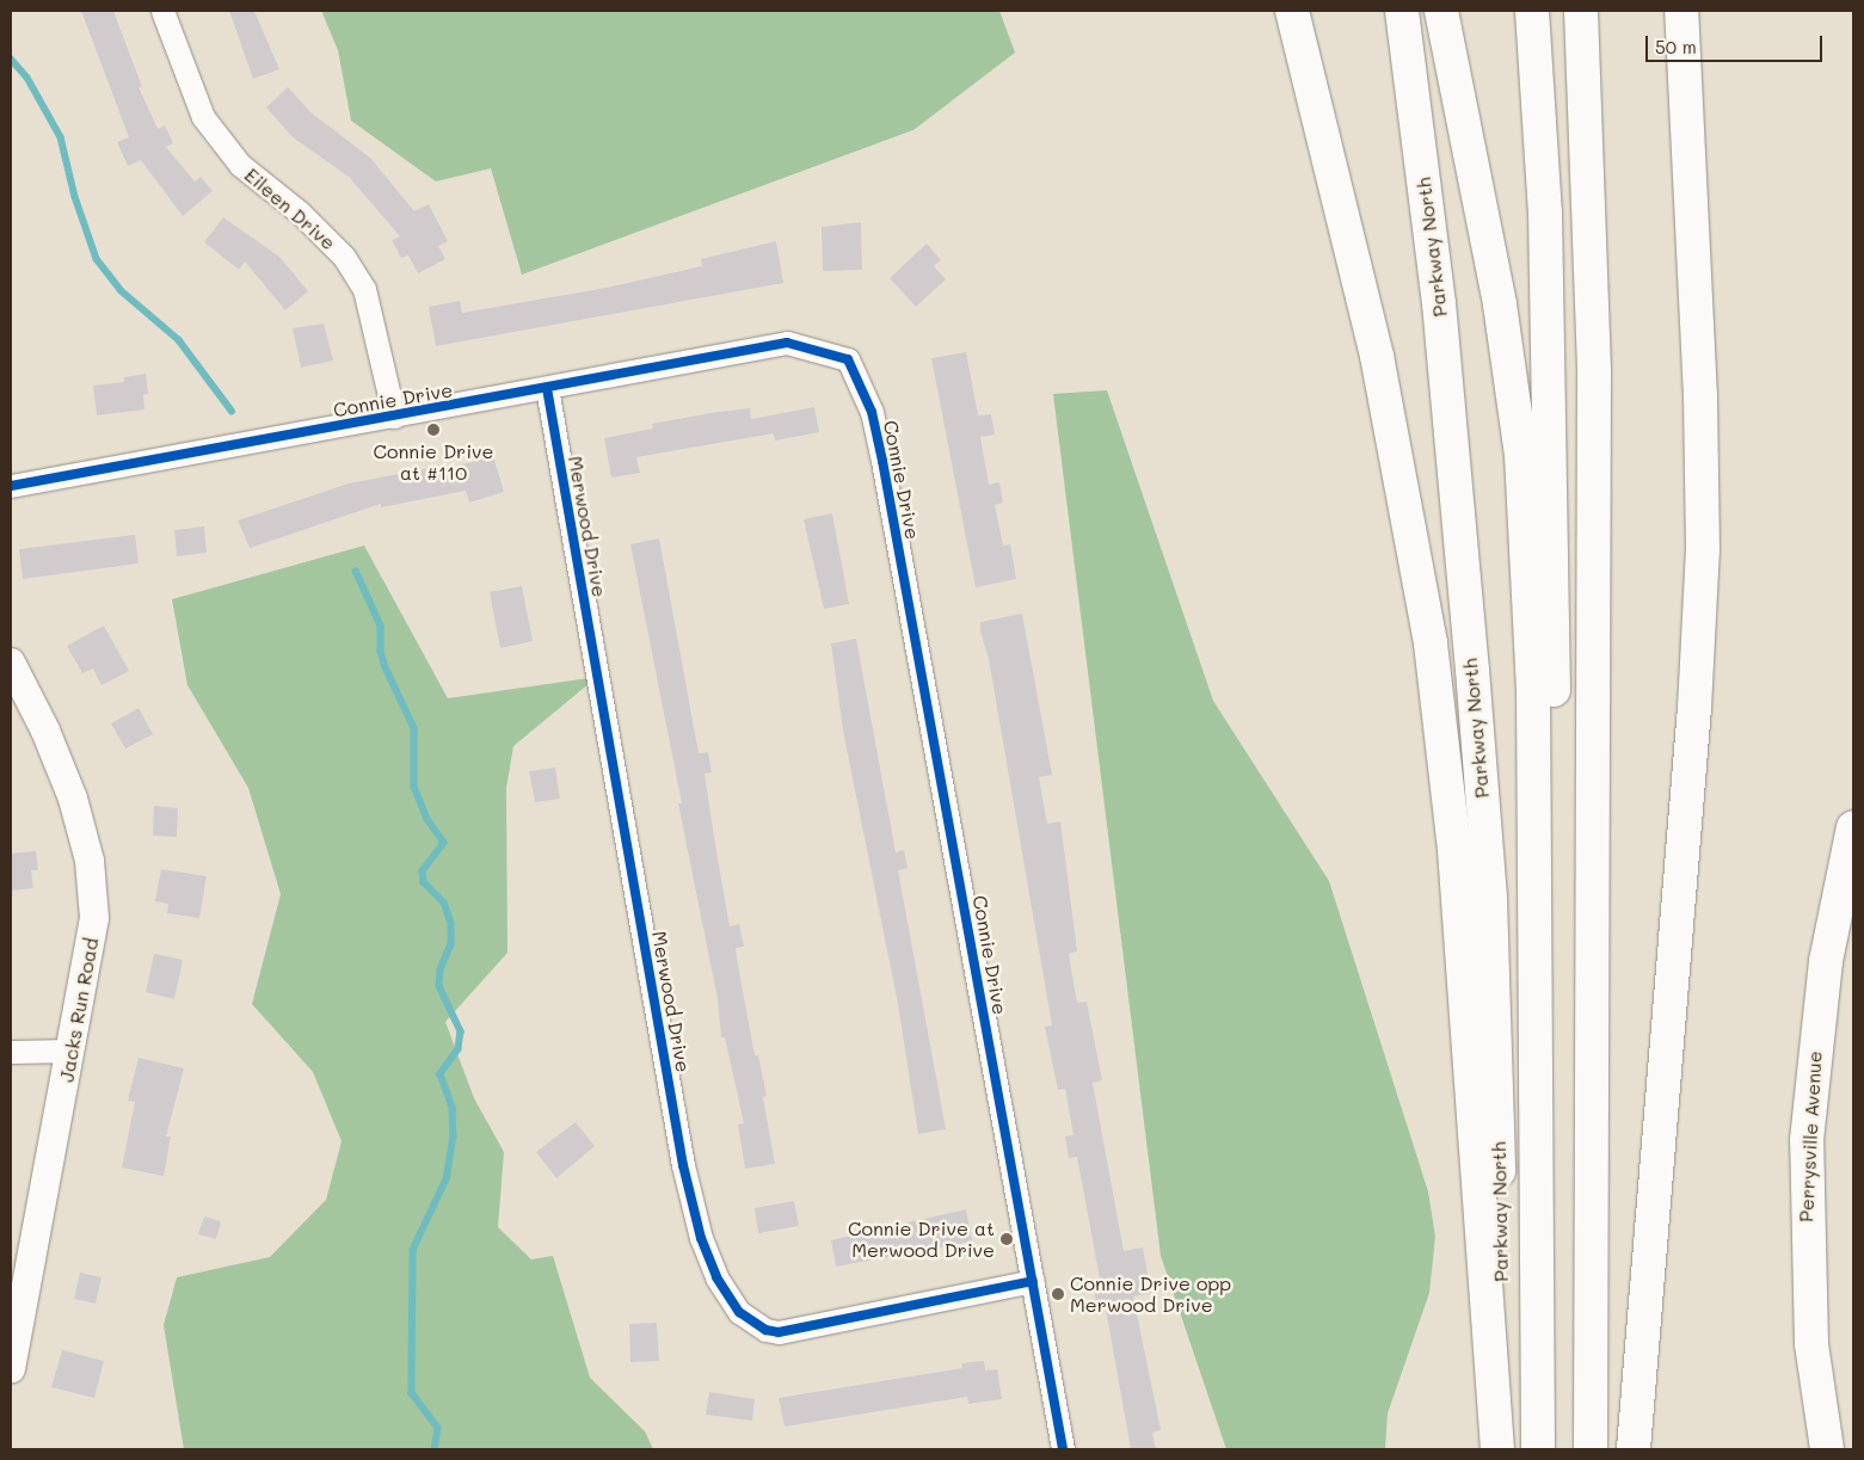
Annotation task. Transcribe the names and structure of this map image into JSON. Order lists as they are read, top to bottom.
{
  "streets": {
    "main road": ["Parkway North", "Perrysville Avenue"],
    "street": [
      "Eileen Drive",
      "Connie Drive",
      "Merwood Drive",
      "Jacks Run Road"
    ]
  },
  "crossings": [
    ["Eileen Drive", "Connie Drive"],
    ["Connie Drive", "Merwood Drive"]
  ],
  "places": ["Connie Drive at #110", "Connie Drive at Merwood Drive", "Connie Drive opp Merwood Drive"],
  "scale_bar": "50 m"
}
